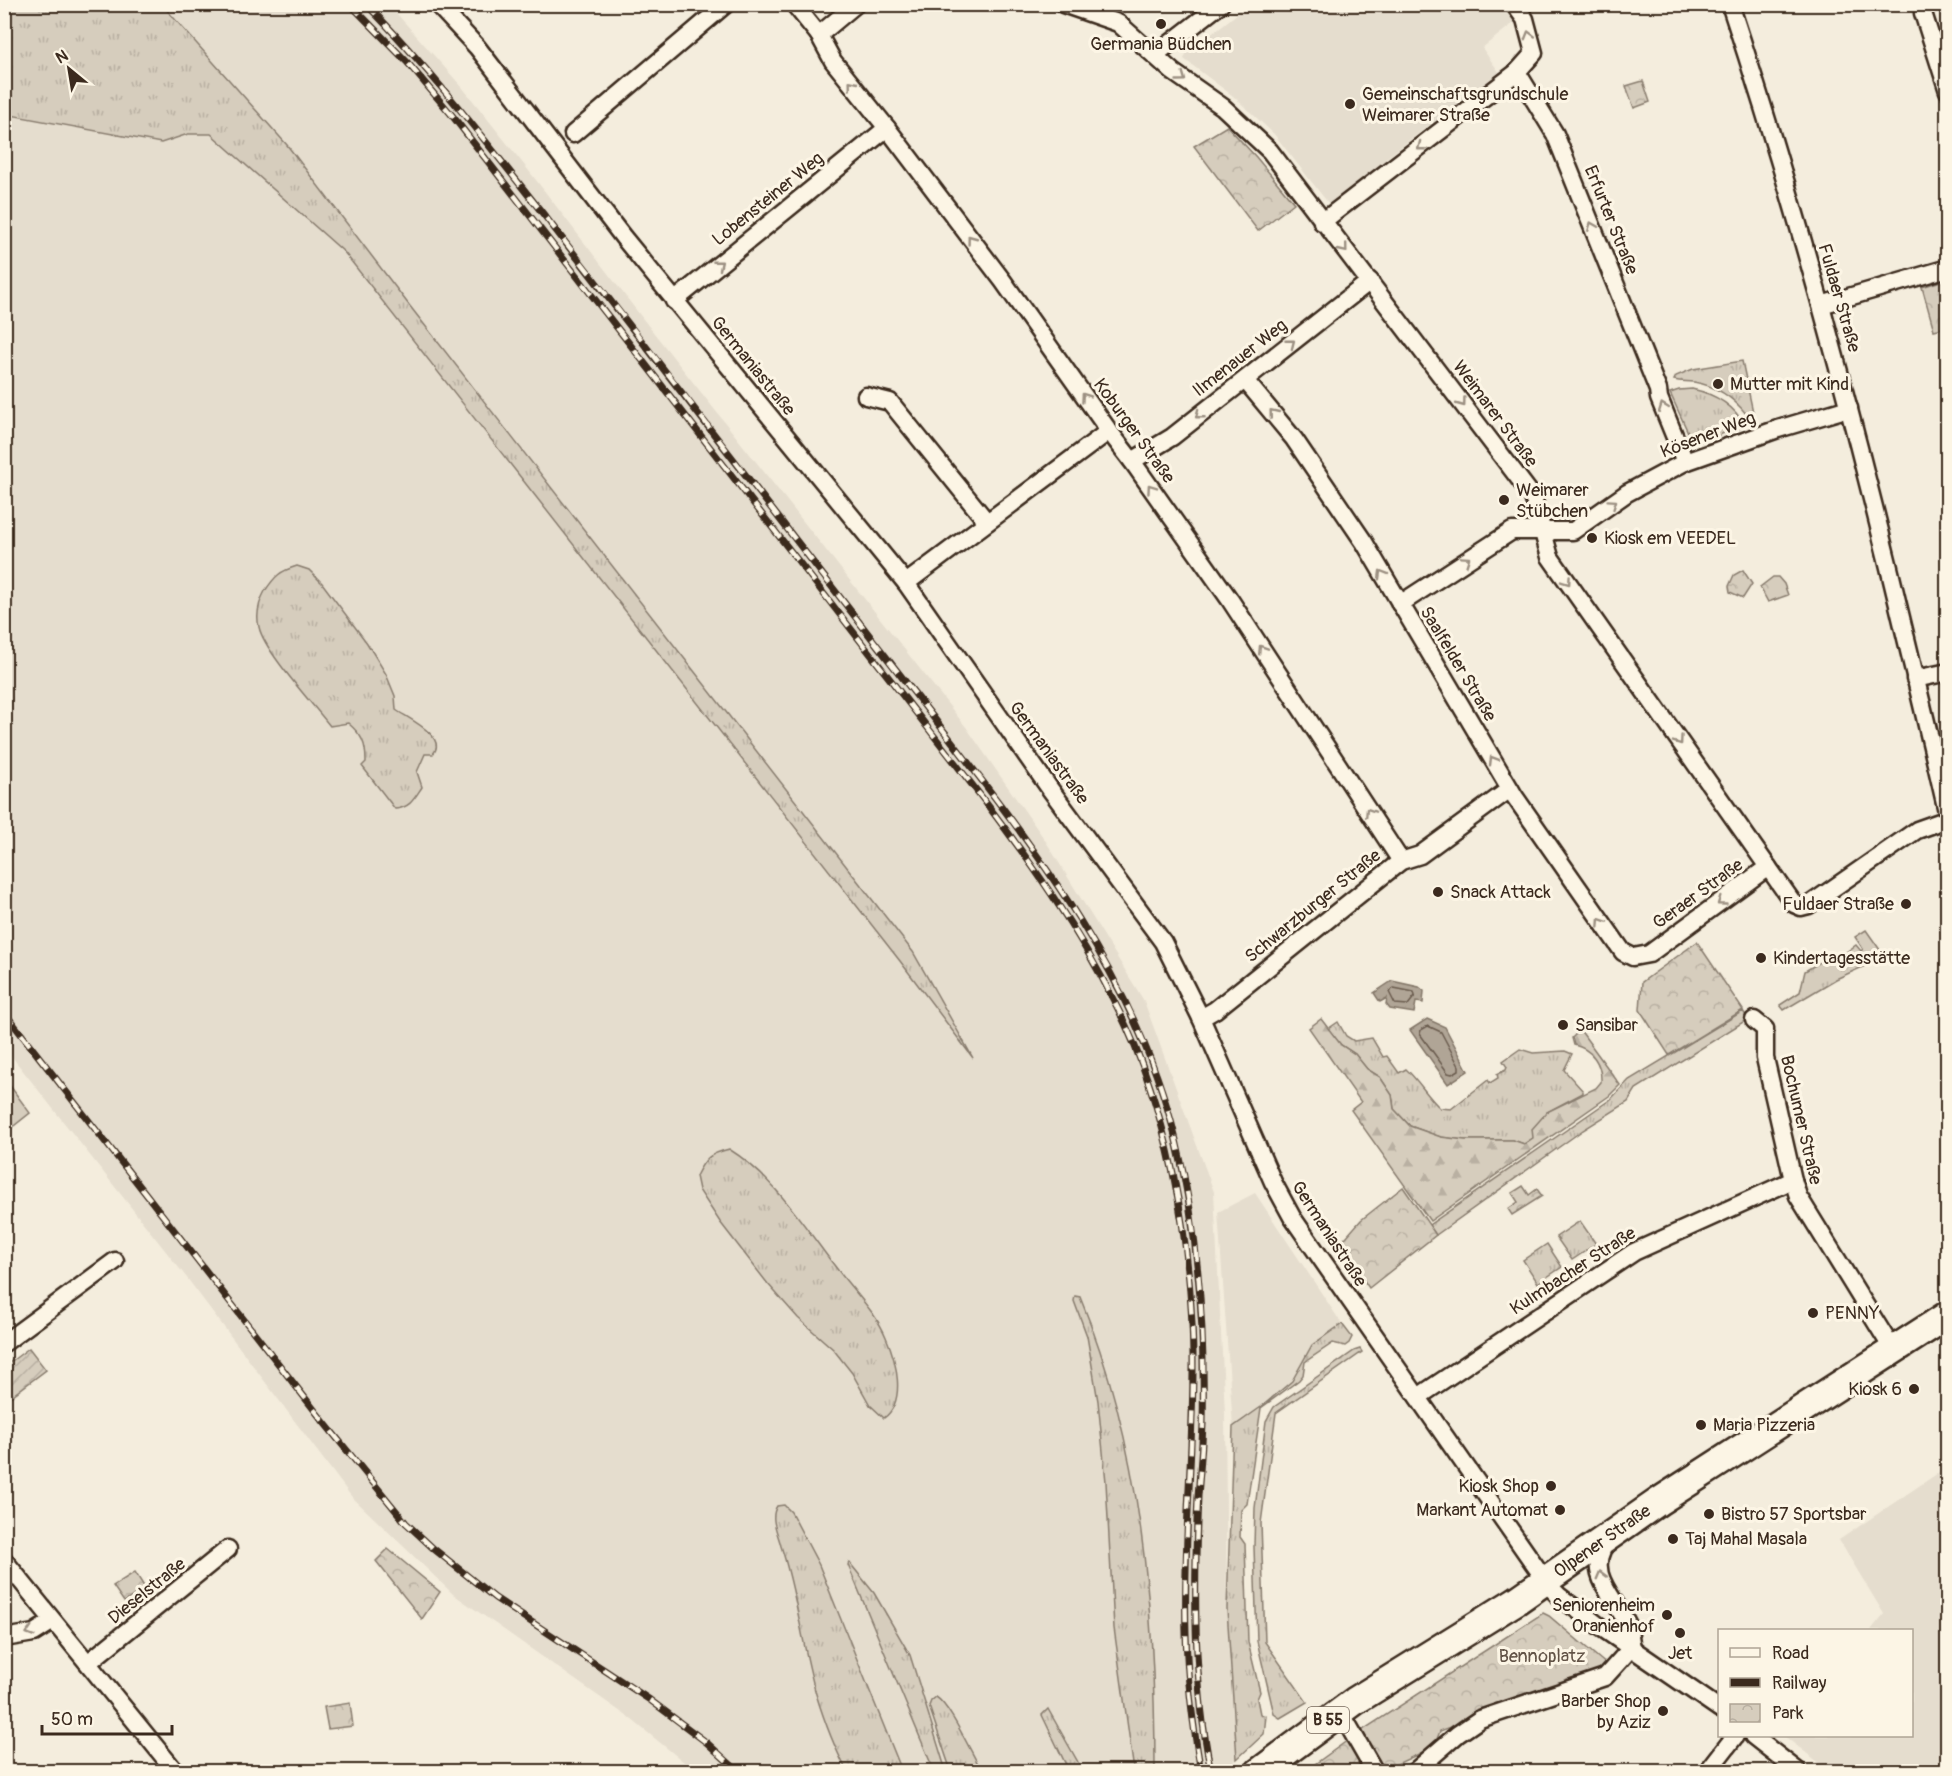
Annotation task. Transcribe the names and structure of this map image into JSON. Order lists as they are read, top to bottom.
{
  "streets": {
    "main road": ["Olpener Straße", "B 55"],
    "street": [
      "Lobensteiner Weg",
      "Erfurter Straße",
      "Fuldaer Straße",
      "Ilmenauer Weg",
      "Germaniastraße",
      "Weimarer Straße",
      "Koburger Straße",
      "Kösener Weg",
      "Saalfelder Straße",
      "Geraer Straße",
      "Schwarzburger Straße",
      "Bochumer Straße",
      "Kulmbacher Straße",
      "Dieselstraße"
    ]
  },
  "crossings": [
    ["Lobensteiner Weg", "Germaniastraße"],
    ["Lobensteiner Weg", "Koburger Straße"],
    ["Erfurter Straße", "Kösener Weg"],
    ["Fuldaer Straße", "Kösener Weg"],
    ["Fuldaer Straße", "Geraer Straße"],
    ["Ilmenauer Weg", "Weimarer Straße"],
    ["Ilmenauer Weg", "Koburger Straße"],
    ["Ilmenauer Weg", "Saalfelder Straße"],
    ["Germaniastraße", "Schwarzburger Straße"],
    ["Germaniastraße", "Kulmbacher Straße"],
    ["Germaniastraße", "Olpener Straße"],
    ["Weimarer Straße", "Kösener Weg"],
    ["Weimarer Straße", "Geraer Straße"],
    ["Koburger Straße", "Schwarzburger Straße"],
    ["Kösener Weg", "Saalfelder Straße"],
    ["Saalfelder Straße", "Geraer Straße"],
    ["Saalfelder Straße", "Schwarzburger Straße"],
    ["Bochumer Straße", "Kulmbacher Straße"],
    ["Bochumer Straße", "Olpener Straße"]
  ],
  "one_way": [
    "Lobensteiner Weg",
    "Erfurter Straße",
    "Weimarer Straße",
    "Koburger Straße",
    "Kösener Weg",
    "Saalfelder Straße",
    "Geraer Straße"
  ],
  "parks": ["Bennoplatz"],
  "places": [
    "Germania Büdchen",
    "Gemeinschaftsgrundschule Weimarer Straße",
    "Mutter mit Kind",
    "Weimarer Stübchen",
    "Kiosk em VEEDEL",
    "Snack Attack",
    "Fuldaer Straße",
    "Kindertagesstätte",
    "Sansibar",
    "PENNY",
    "Kiosk 6",
    "Maria Pizzeria",
    "Kiosk Shop",
    "Markant Automat",
    "Bistro 57 Sportsbar",
    "Taj Mahal Masala",
    "Seniorenheim Oranienhof",
    "Jet",
    "Barber Shop by Aziz"
  ],
  "legend": ["Road", "Railway", "Park"],
  "scale_bar": "50 m",
  "north": "top left"
}
